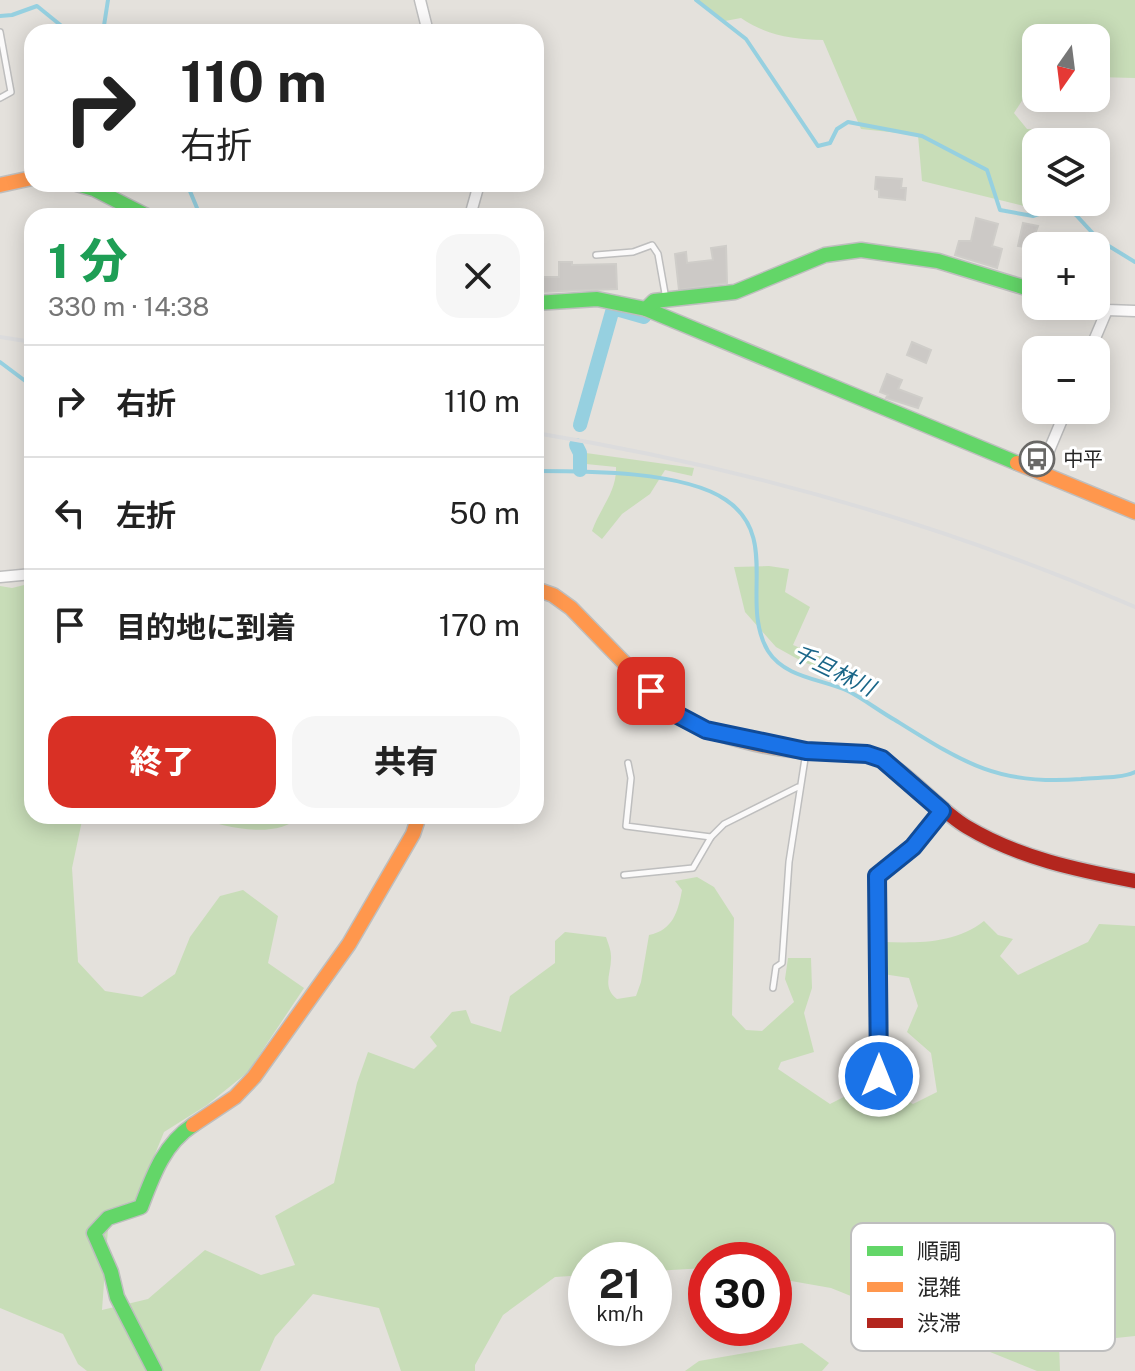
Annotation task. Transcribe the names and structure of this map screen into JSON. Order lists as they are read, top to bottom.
{
  "water": ["千旦林川"],
  "places": {
    "bus stop": ["中平"]
  },
  "legend": ["順調", "混雑", "渋滞"],
  "north": "bottom",
  "page": {
    "map_buttons": ["+", "−"],
    "turn": ["110 m", "右折"],
    "heading": ["1 分", "330 m · 14:38"],
    "list": [
      {
        "name": "右折",
        "value": "110 m"
      },
      {
        "name": "左折",
        "value": "50 m"
      },
      {
        "name": "目的地に到着",
        "value": "170 m"
      }
    ],
    "buttons": ["終了", "共有"],
    "speed": "21 km/h",
    "limit": "30"
  }
}
